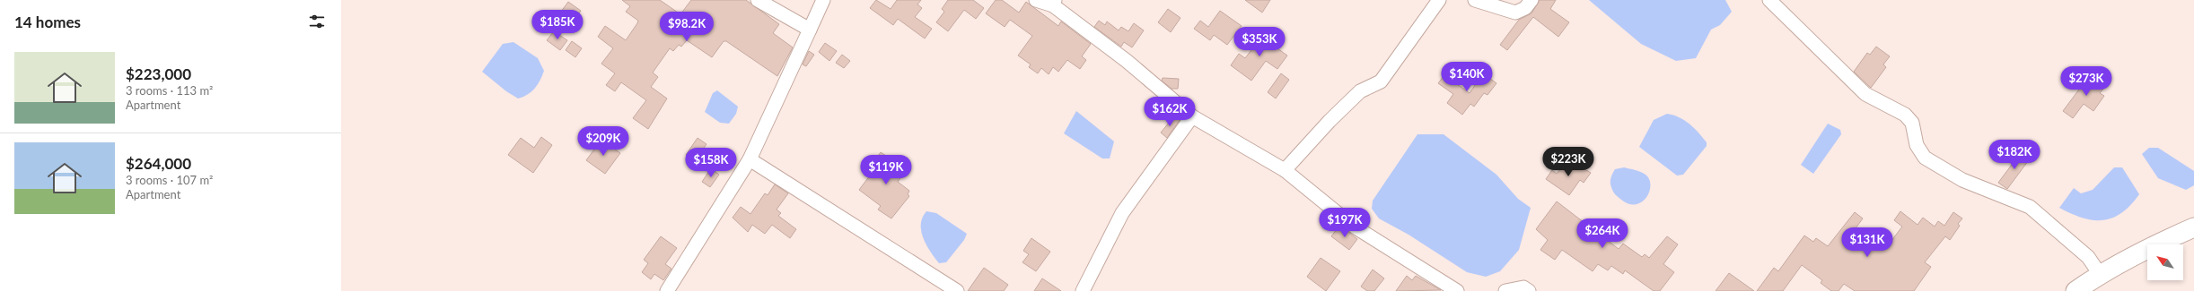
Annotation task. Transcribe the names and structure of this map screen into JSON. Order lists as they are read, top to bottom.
{
  "north": "top left",
  "page": {
    "heading": "14 homes",
    "price": [
      "$185K",
      "$98.2K",
      "$353K",
      "$140K",
      "$273K",
      "$162K",
      "$209K",
      "$182K",
      "$223K",
      "$158K",
      "$119K",
      "$197K",
      "$264K",
      "$131K"
    ],
    "list": [
      {
        "name": "$223,000",
        "note": "3 rooms · 113 m² · Apartment"
      },
      {
        "name": "$264,000",
        "note": "3 rooms · 107 m² · Apartment"
      }
    ]
  }
}
